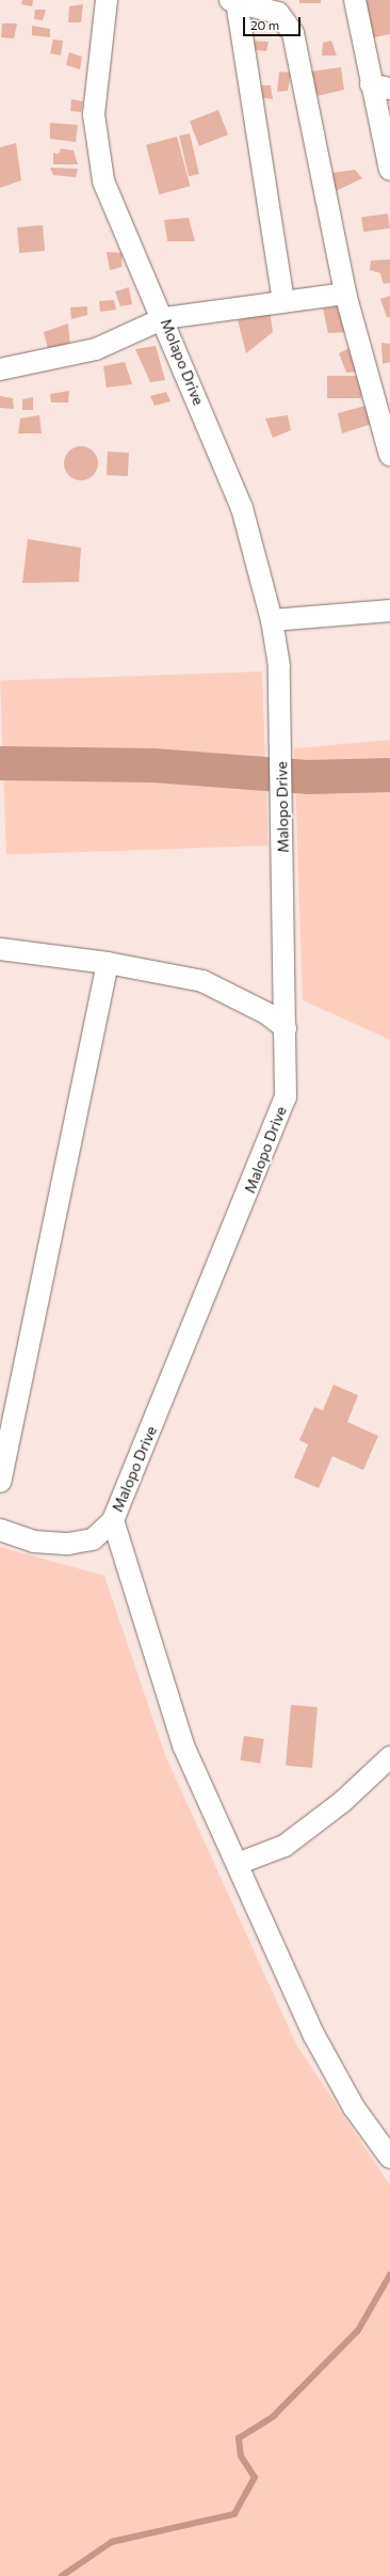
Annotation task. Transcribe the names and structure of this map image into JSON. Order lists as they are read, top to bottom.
{
  "streets": {
    "street": ["Molapo Drive", "Malopo Drive"]
  },
  "crossings": [
    ["Molapo Drive", "Malopo Drive"]
  ],
  "scale_bar": "20 m"
}
